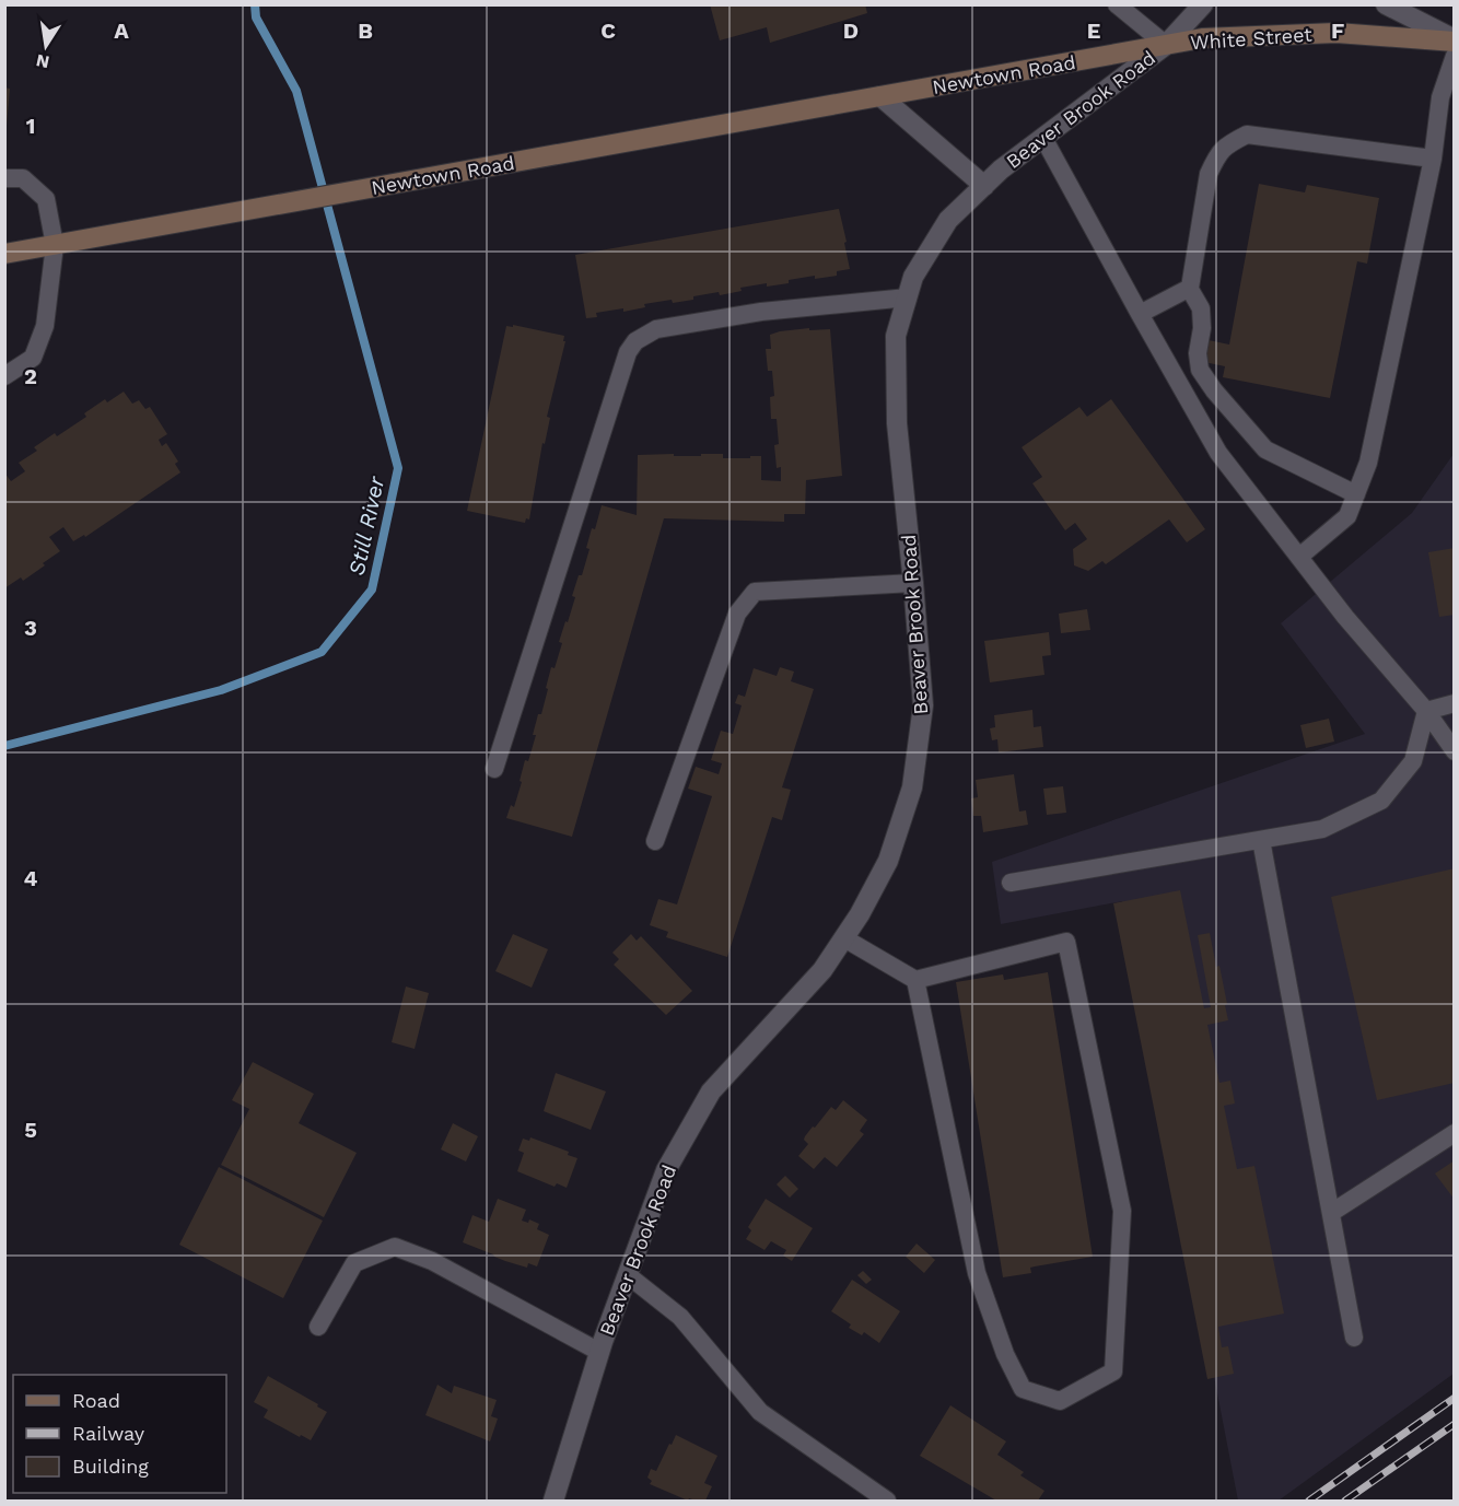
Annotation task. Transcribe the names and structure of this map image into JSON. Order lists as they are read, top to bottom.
{
  "streets": {
    "main road": ["White Street", "Newtown Road"],
    "street": ["Beaver Brook Road"]
  },
  "crossings": [
    ["White Street", "Newtown Road"],
    ["White Street", "Beaver Brook Road"],
    ["Newtown Road", "Beaver Brook Road"]
  ],
  "water": ["Still River"],
  "legend": ["Road", "Railway", "Building"],
  "north": "bottom",
  "grid": {
    "columns": [
      "A",
      "B",
      "C",
      "D",
      "E",
      "F"
    ],
    "rows": [
      "1",
      "2",
      "3",
      "4",
      "5"
    ]
  }
}
